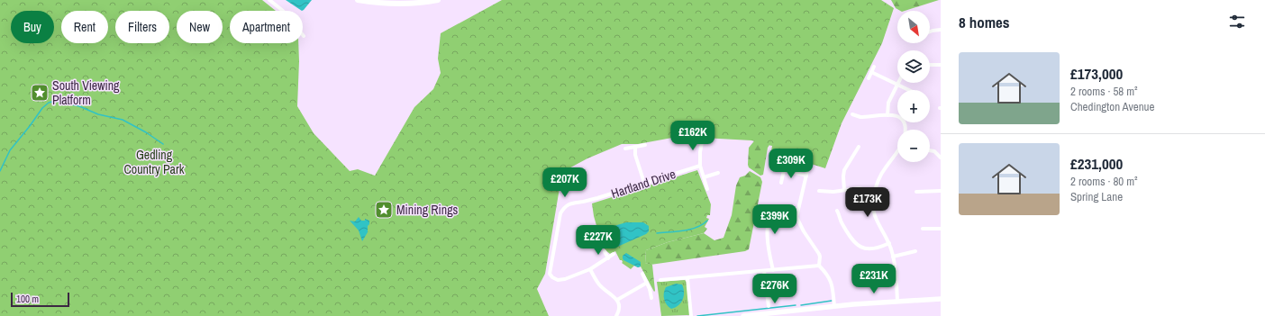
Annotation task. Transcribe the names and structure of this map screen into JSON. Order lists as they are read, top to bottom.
{
  "streets": {
    "street": ["Hartland Drive"]
  },
  "parks": ["Gedling Country Park"],
  "places": {
    "place": ["South Viewing Platform", "Mining Rings"]
  },
  "scale_bar": "100 m",
  "north": "bottom right",
  "page": {
    "heading": "8 homes",
    "map_buttons": ["+", "−"],
    "chip": [
      "Buy",
      "Rent",
      "Filters",
      "New",
      "Apartment"
    ],
    "list": [
      {
        "name": "£173,000",
        "note": "2 rooms · 58 m² · Chedington Avenue"
      },
      {
        "name": "£231,000",
        "note": "2 rooms · 80 m² · Spring Lane"
      }
    ],
    "price": [
      "£162K",
      "£309K",
      "£207K",
      "£173K",
      "£399K",
      "£227K",
      "£231K",
      "£276K"
    ],
    "scale": "100 m"
  }
}
